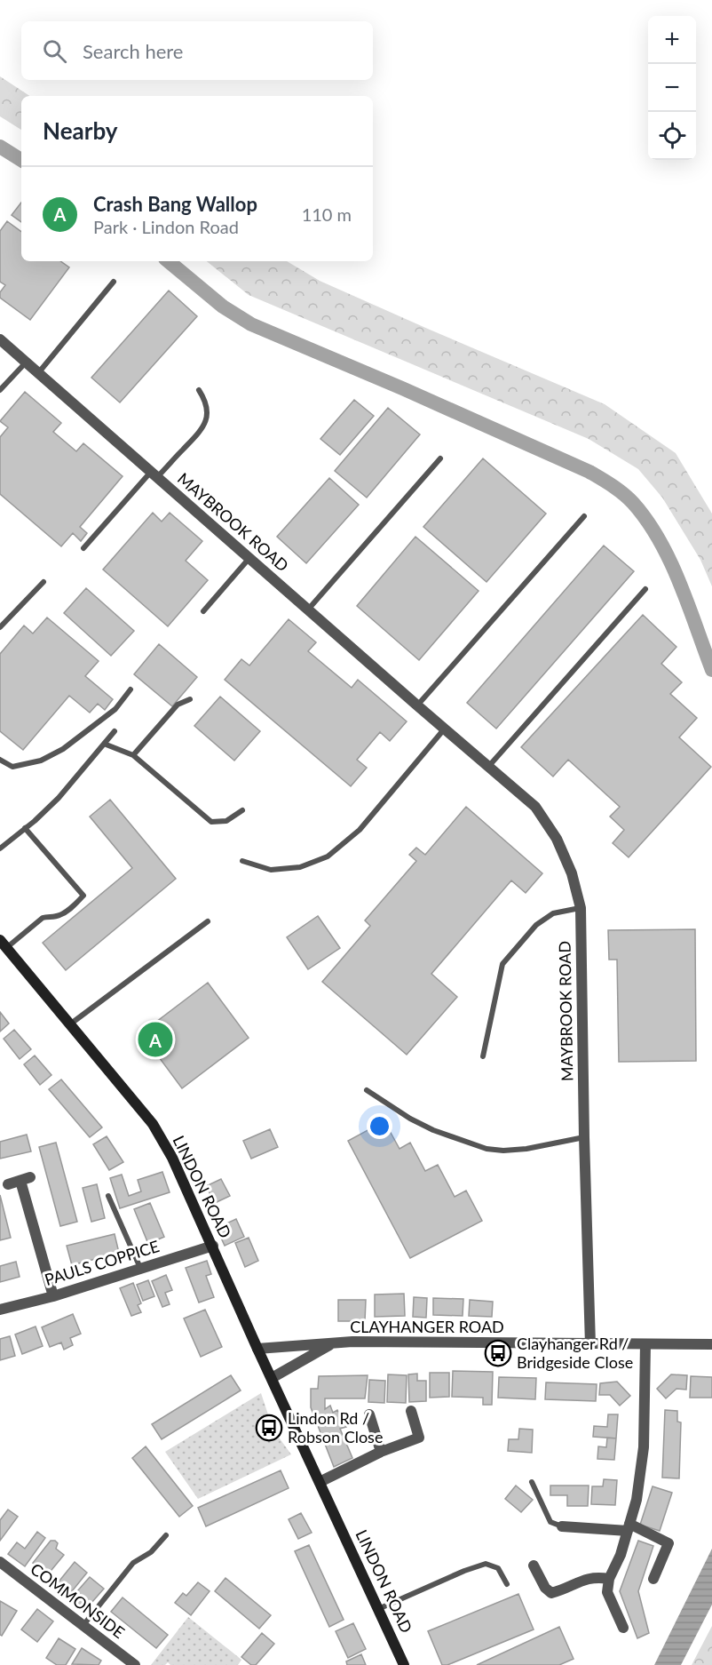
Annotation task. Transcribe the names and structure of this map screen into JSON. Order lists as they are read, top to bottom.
{
  "streets": {
    "main road": ["LINDON ROAD"],
    "street": [
      "MAYBROOK ROAD",
      "PAULS COPPICE",
      "CLAYHANGER ROAD",
      "COMMONSIDE"
    ]
  },
  "crossings": [
    ["MAYBROOK ROAD", "CLAYHANGER ROAD"],
    ["LINDON ROAD", "PAULS COPPICE"],
    ["LINDON ROAD", "CLAYHANGER ROAD"]
  ],
  "places": {
    "bus stop": ["Clayhanger Rd / Bridgeside Close", "Lindon Rd / Robson Close"]
  },
  "page": {
    "map_buttons": ["+", "−"],
    "search": "Search here",
    "heading": "Nearby",
    "list": [
      {
        "mark": "A",
        "name": "Crash Bang Wallop",
        "note": "Park · Lindon Road",
        "value": "110 m"
      }
    ],
    "pins": "A"
  }
}
